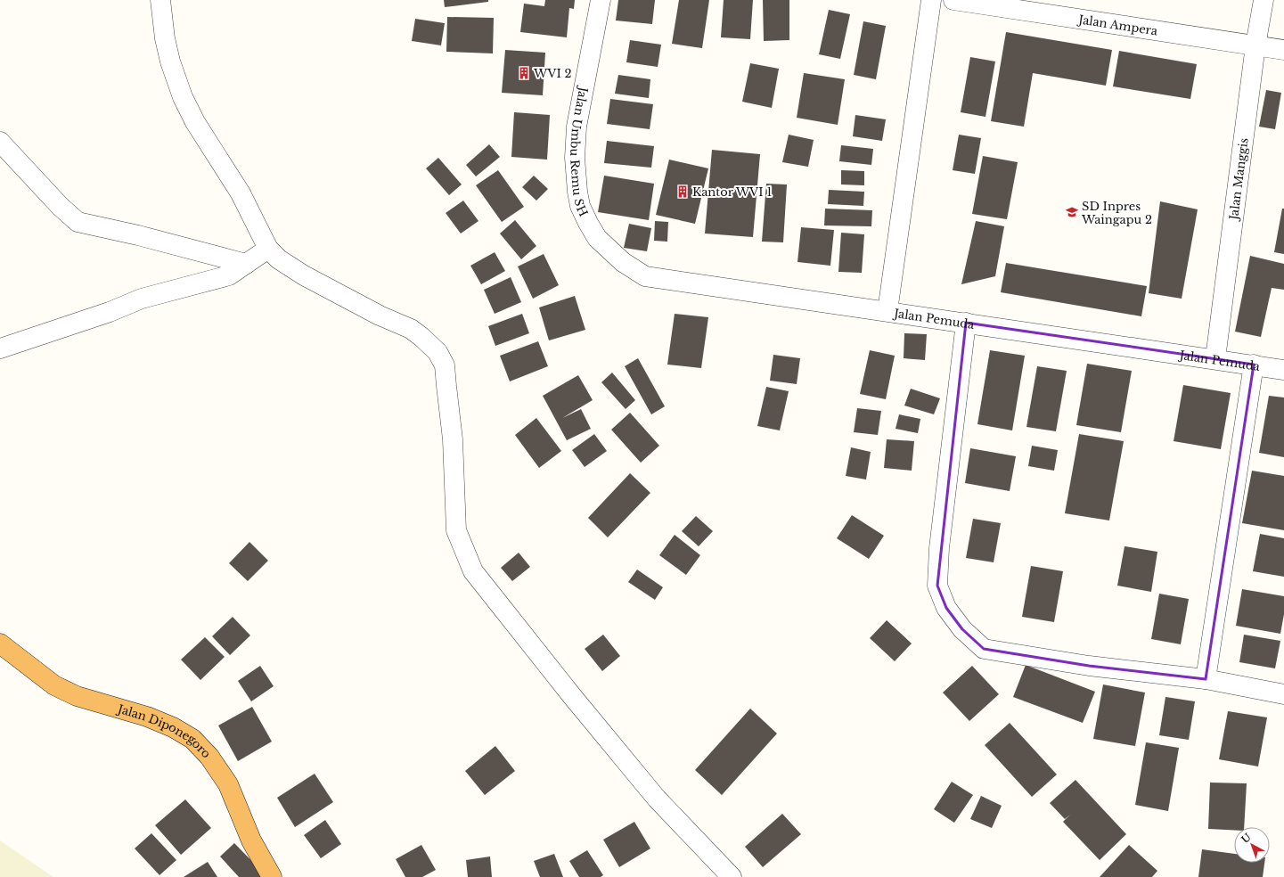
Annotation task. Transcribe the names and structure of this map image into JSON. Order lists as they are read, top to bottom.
{
  "streets": {
    "highway": ["Jalan Diponegoro"],
    "street": [
      "Jalan Ampera",
      "Jalan Umbu Remu SH",
      "Jalan Manggis",
      "Jalan Pemuda"
    ]
  },
  "crossings": [
    ["Jalan Ampera", "Jalan Manggis"],
    ["Jalan Umbu Remu SH", "Jalan Pemuda"],
    ["Jalan Manggis", "Jalan Pemuda"]
  ],
  "places": {
    "building": ["WVI 2", "Kantor WVI 1"],
    "school or university": ["SD Inpres Waingapu 2"]
  },
  "north": "top left"
}
